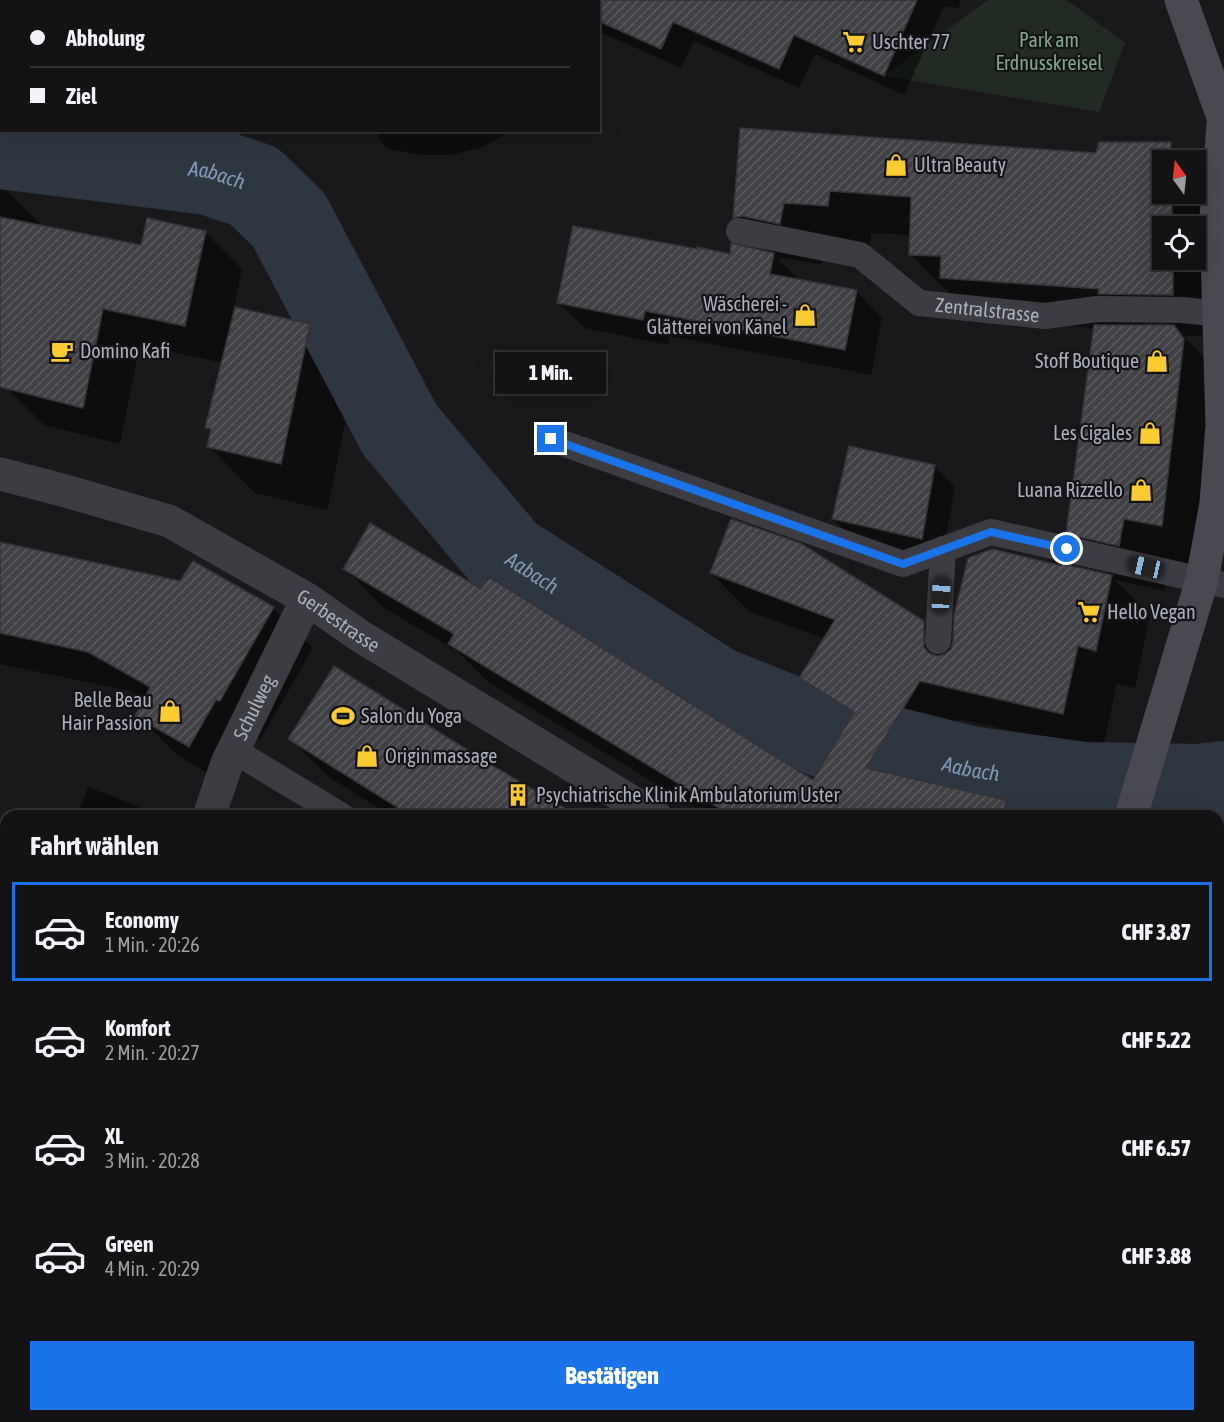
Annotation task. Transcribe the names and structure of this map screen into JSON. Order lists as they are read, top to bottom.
{
  "streets": {
    "street": ["Gerbestrasse", "Schulweg"],
    "lane": ["Zentralstrasse"]
  },
  "crossings": [
    ["Gerbestrasse", "Schulweg"]
  ],
  "water": ["Aabach"],
  "parks": ["Park am Erdnusskreisel"],
  "places": {
    "supermarket": ["Uschter 77", "Hello Vegan"],
    "shop": [
      "Ultra Beauty",
      "Wäscherei - Glätterei von Känel",
      "Stoff Boutique",
      "Les Cigales",
      "Luana Rizzello",
      "Belle Beau Hair Passion",
      "Origin massage"
    ],
    "cafe": ["Domino Kafi"],
    "sports": ["Salon du Yoga"],
    "building": ["Psychiatrische Klinik Ambulatorium Uster"]
  },
  "north": "top",
  "page": {
    "banner": ["Abholung", "Ziel"],
    "bubble": "1 Min.",
    "heading": "Fahrt wählen",
    "list": [
      {
        "name": "Economy",
        "note": "1 Min. · 20:26",
        "value": "CHF 3.87"
      },
      {
        "name": "Komfort",
        "note": "2 Min. · 20:27",
        "value": "CHF 5.22"
      },
      {
        "name": "XL",
        "note": "3 Min. · 20:28",
        "value": "CHF 6.57"
      },
      {
        "name": "Green",
        "note": "4 Min. · 20:29",
        "value": "CHF 3.88"
      }
    ],
    "buttons": "Bestätigen"
  }
}
